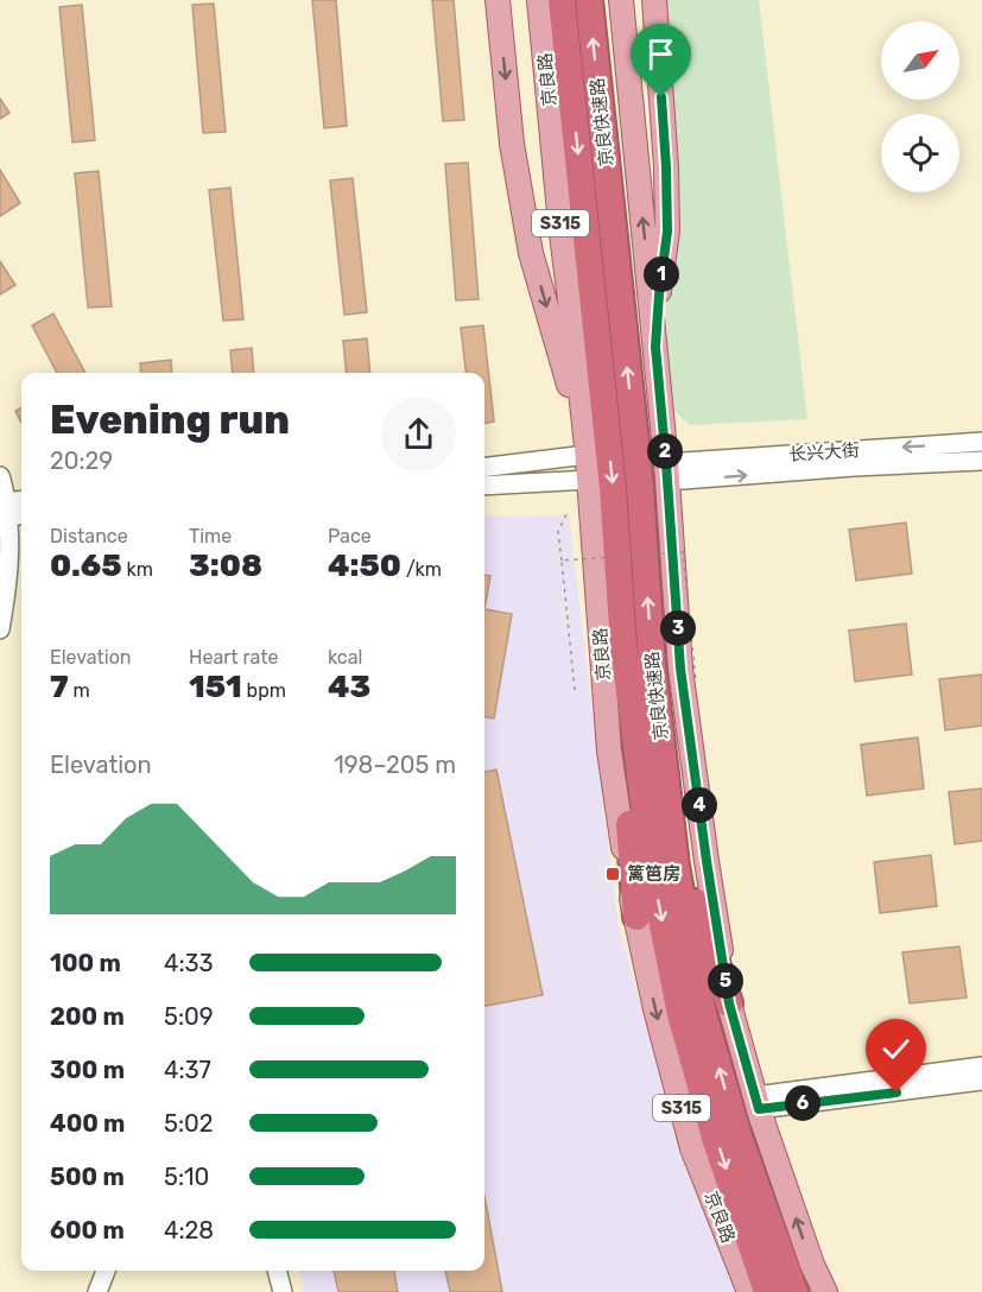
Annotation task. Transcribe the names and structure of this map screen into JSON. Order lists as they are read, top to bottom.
{
  "streets": {
    "highway": ["京良快速路"],
    "main road": ["京良路", "S315"],
    "street": ["长兴大街"]
  },
  "places": {
    "transit": ["篱笆房"]
  },
  "north": "top right",
  "page": {
    "pins": [
      "1",
      "2",
      "3",
      "4",
      "5",
      "6"
    ],
    "heading": ["Evening run", "20:29"],
    "stats": [
      ["Distance", "0.65 km"],
      ["Time", "3:08"],
      ["Pace", "4:50 /km"],
      ["Elevation", "7 m"],
      ["Heart rate", "151 bpm"],
      ["kcal", "43"]
    ],
    "chart": ["Elevation", "198–205 m"],
    "list": [
      {
        "name": "100 m",
        "note": "4:33"
      },
      {
        "name": "200 m",
        "note": "5:09"
      },
      {
        "name": "300 m",
        "note": "4:37"
      },
      {
        "name": "400 m",
        "note": "5:02"
      },
      {
        "name": "500 m",
        "note": "5:10"
      },
      {
        "name": "600 m",
        "note": "4:28"
      }
    ]
  }
}
